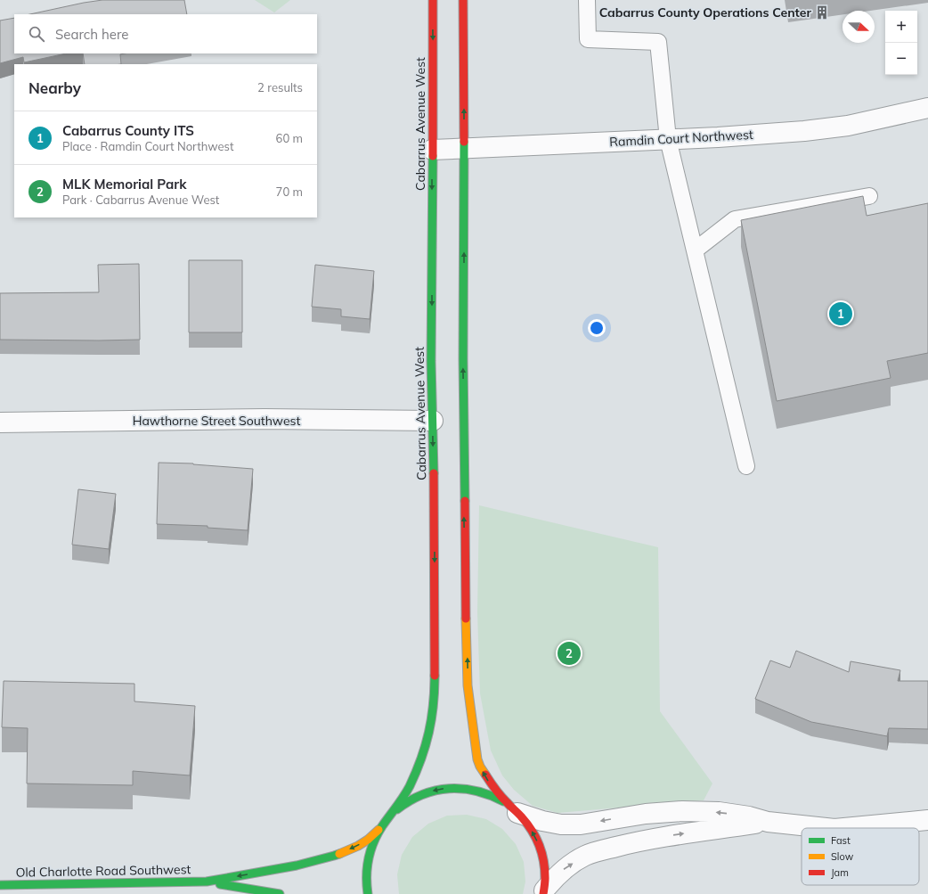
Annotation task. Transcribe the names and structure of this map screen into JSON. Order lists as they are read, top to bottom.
{
  "streets": {
    "main road": ["Cabarrus Avenue West", "Old Charlotte Road Southwest"],
    "street": ["Ramdin Court Northwest", "Hawthorne Street Southwest"]
  },
  "crossings": [
    ["Cabarrus Avenue West", "Ramdin Court Northwest"],
    ["Cabarrus Avenue West", "Hawthorne Street Southwest"],
    ["Cabarrus Avenue West", "Old Charlotte Road Southwest"]
  ],
  "one_way": ["Old Charlotte Road Southwest"],
  "places": {
    "building": ["Cabarrus County Operations Center"]
  },
  "legend": ["Fast", "Slow", "Jam"],
  "north": "right",
  "page": {
    "map_buttons": ["+", "−"],
    "search": "Search here",
    "heading": ["Nearby", "2 results"],
    "list": [
      {
        "mark": "1",
        "name": "Cabarrus County ITS",
        "note": "Place · Ramdin Court Northwest",
        "value": "60 m"
      },
      {
        "mark": "2",
        "name": "MLK Memorial Park",
        "note": "Park · Cabarrus Avenue West",
        "value": "70 m"
      }
    ],
    "pins": ["1", "2"]
  }
}
